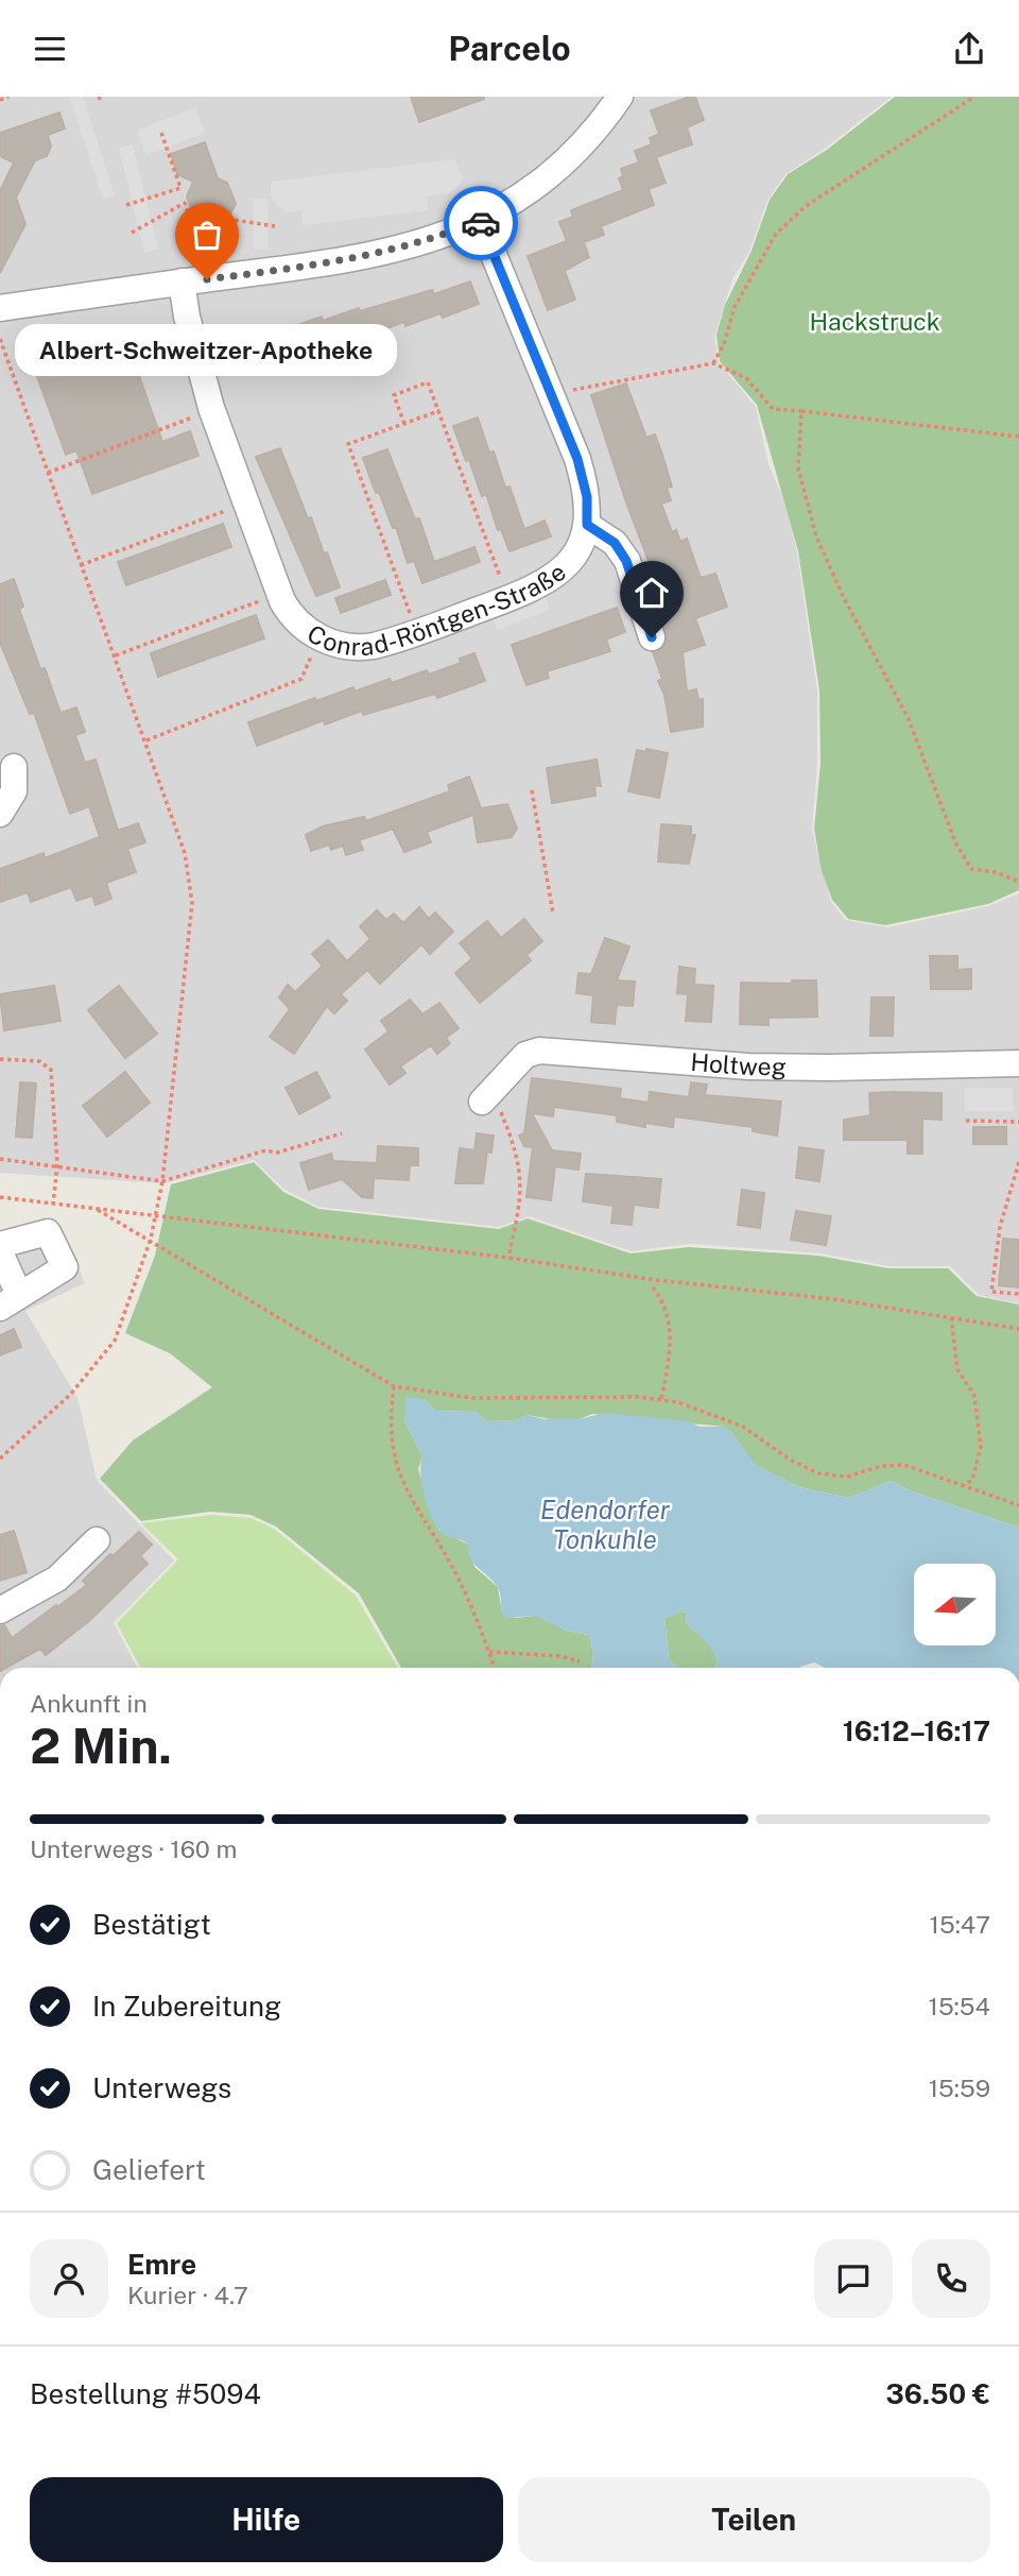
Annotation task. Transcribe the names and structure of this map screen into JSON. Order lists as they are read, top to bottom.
{
  "streets": {
    "street": ["Conrad-Röntgen-Straße", "Holtweg"]
  },
  "water": ["Edendorfer Tonkuhle"],
  "parks": ["Hackstruck"],
  "places": ["Albert-Schweitzer-Apotheke"],
  "north": "left",
  "page": {
    "header": "Parcelo",
    "bubble": "Albert-Schweitzer-Apotheke",
    "heading": ["2 Min.", "Ankunft in", "16:12–16:17"],
    "panel": [
      "Emre",
      "Kurier · 4.7",
      "Bestellung #5094",
      "36.50 €"
    ],
    "bar": "Unterwegs · 160 m",
    "list": [
      ["Bestätigt", "15:47"],
      ["In Zubereitung", "15:54"],
      ["Unterwegs", "15:59"],
      "Geliefert"
    ],
    "buttons": ["Hilfe", "Teilen"]
  }
}
